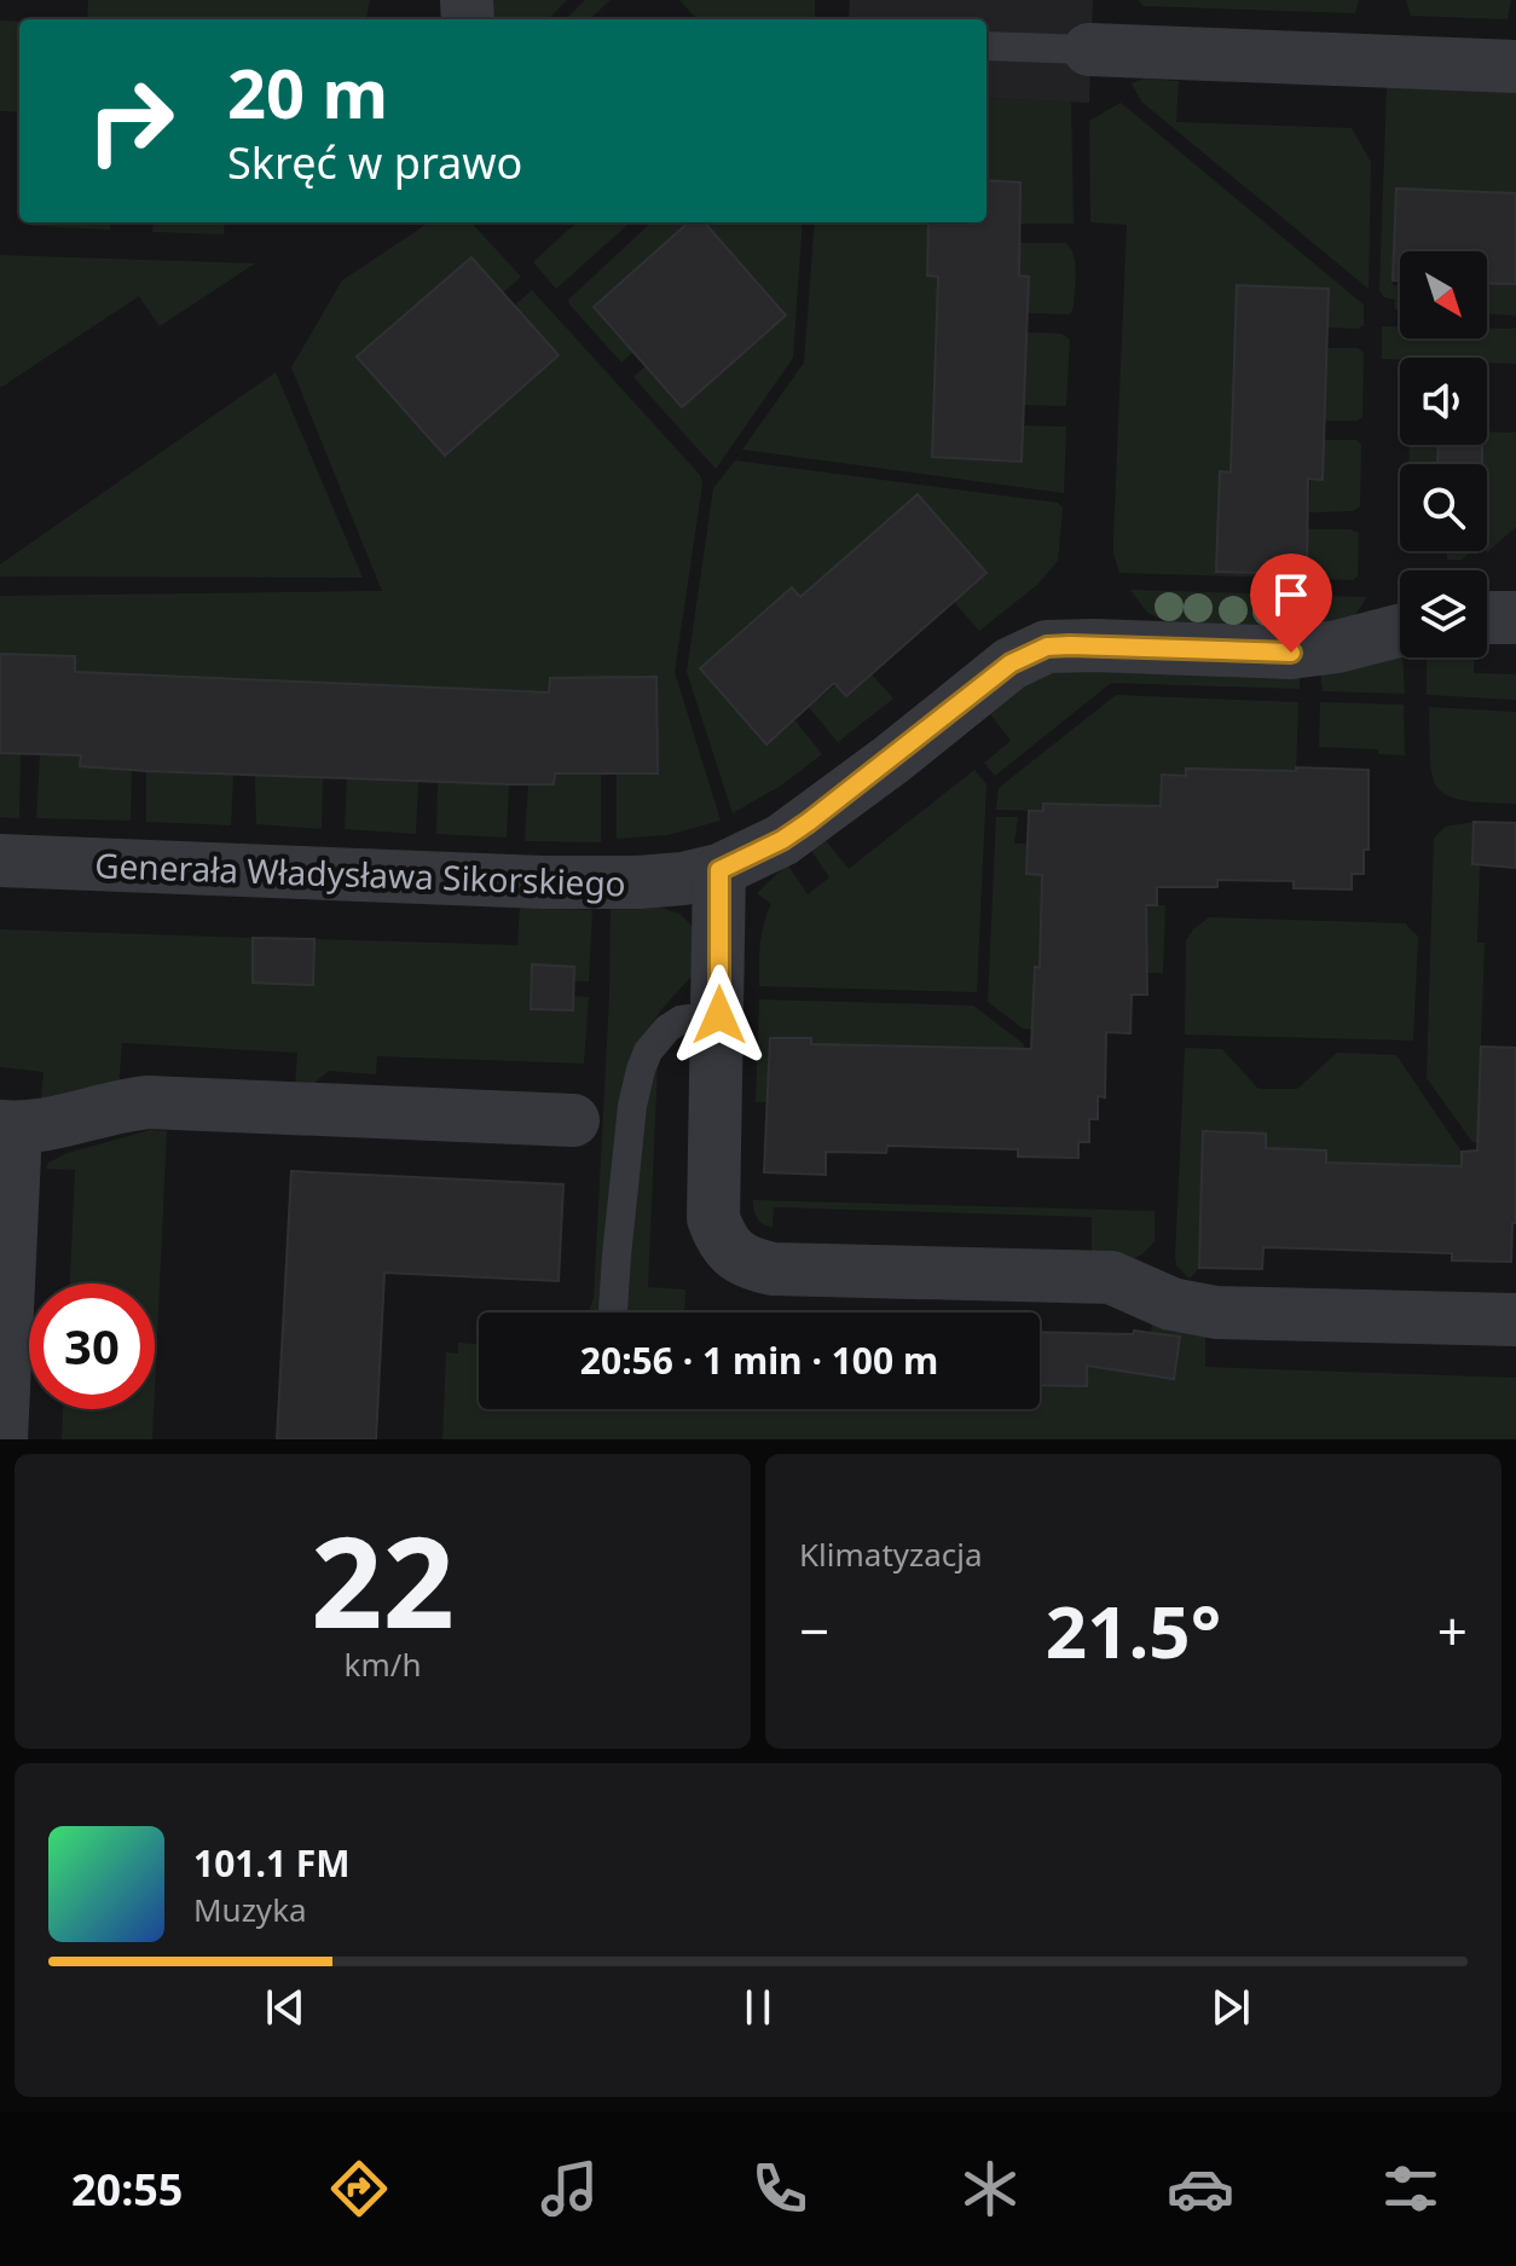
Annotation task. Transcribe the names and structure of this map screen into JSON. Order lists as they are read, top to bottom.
{
  "streets": {
    "street": ["Generała Władysława Sikorskiego"]
  },
  "north": "bottom right",
  "page": {
    "turn": ["20 m", "Skręć w prawo"],
    "limit": "30",
    "trip": "20:56 · 1 min · 100 m",
    "tile": [
      ["22", "km/h"],
      "Klimatyzacja"
    ],
    "heat": ["−", "21.5°", "+"],
    "song": ["101.1 FM", "Muzyka"],
    "tabs": "20:55"
  }
}
